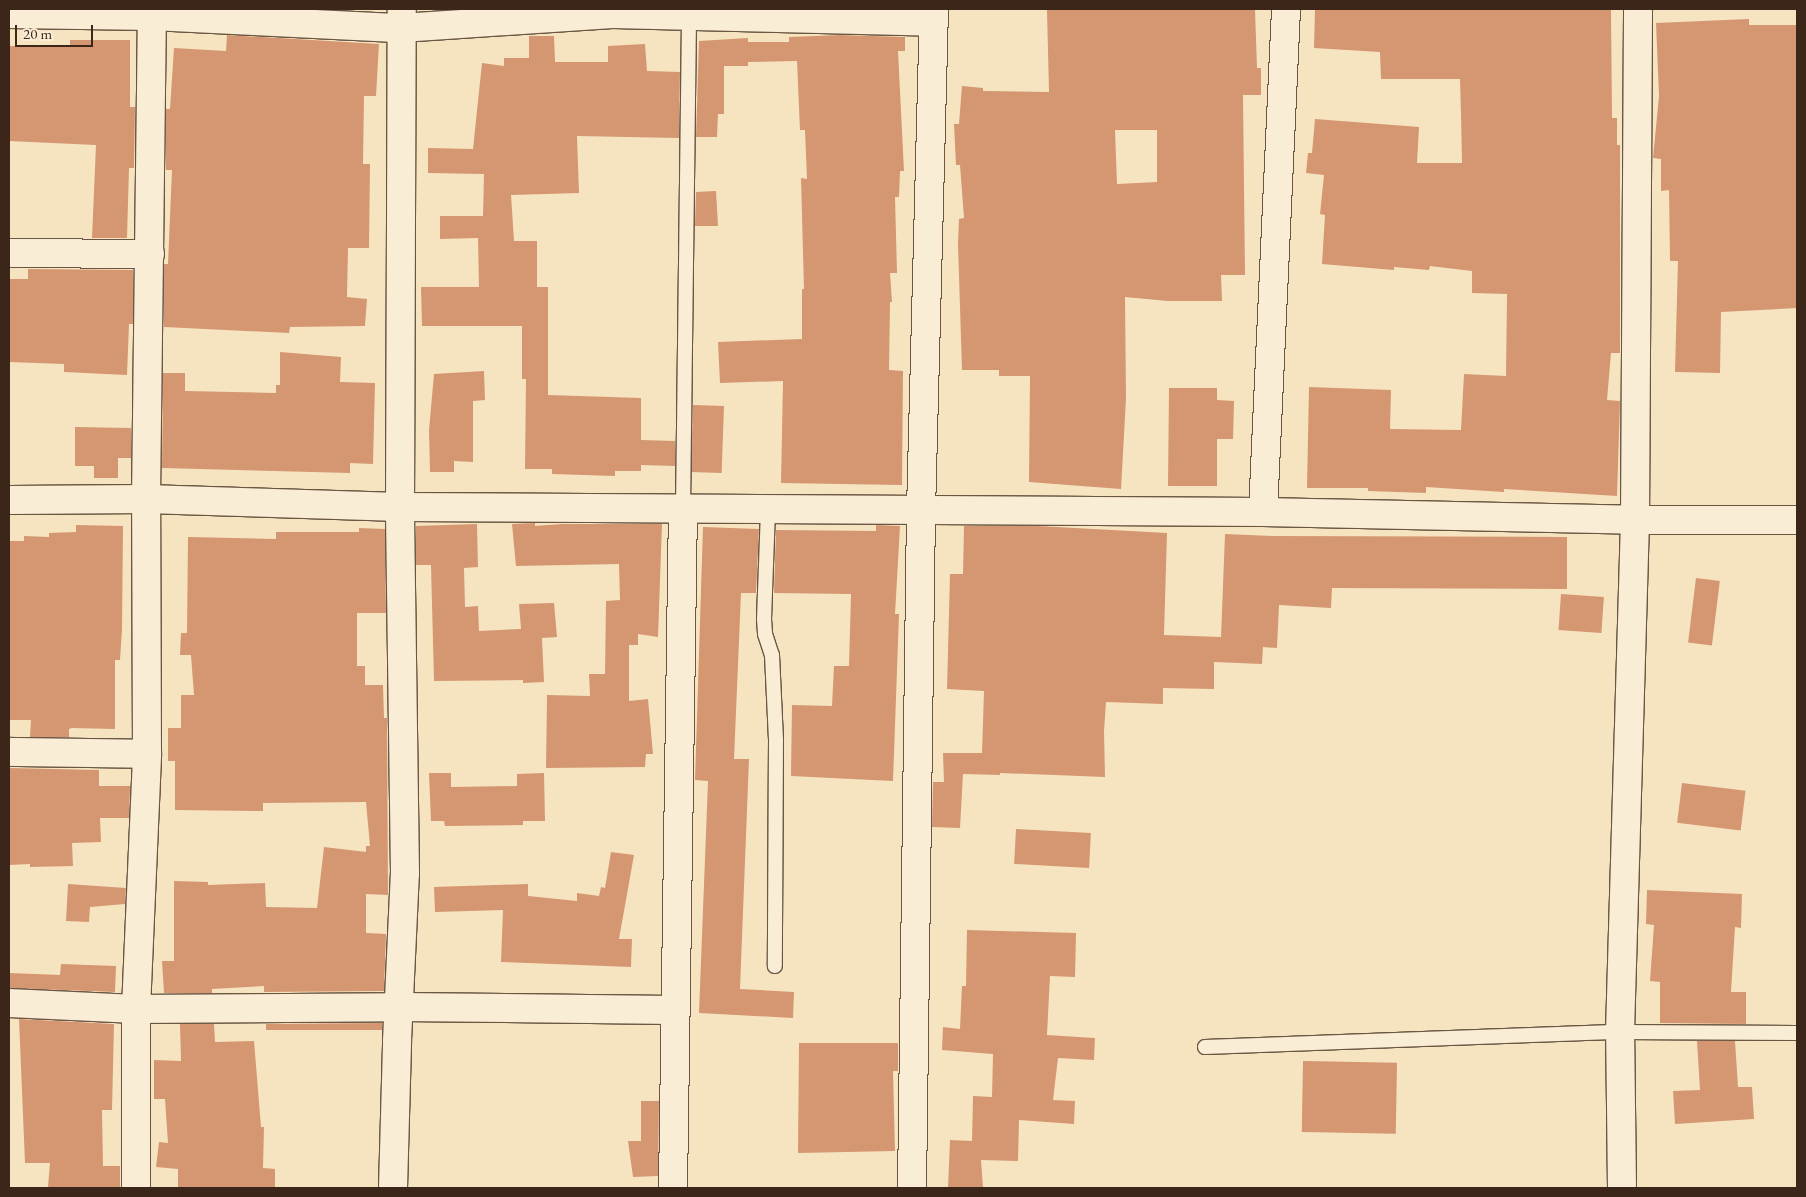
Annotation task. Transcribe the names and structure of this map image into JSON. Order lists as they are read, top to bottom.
{
  "scale_bar": "20 m"
}
